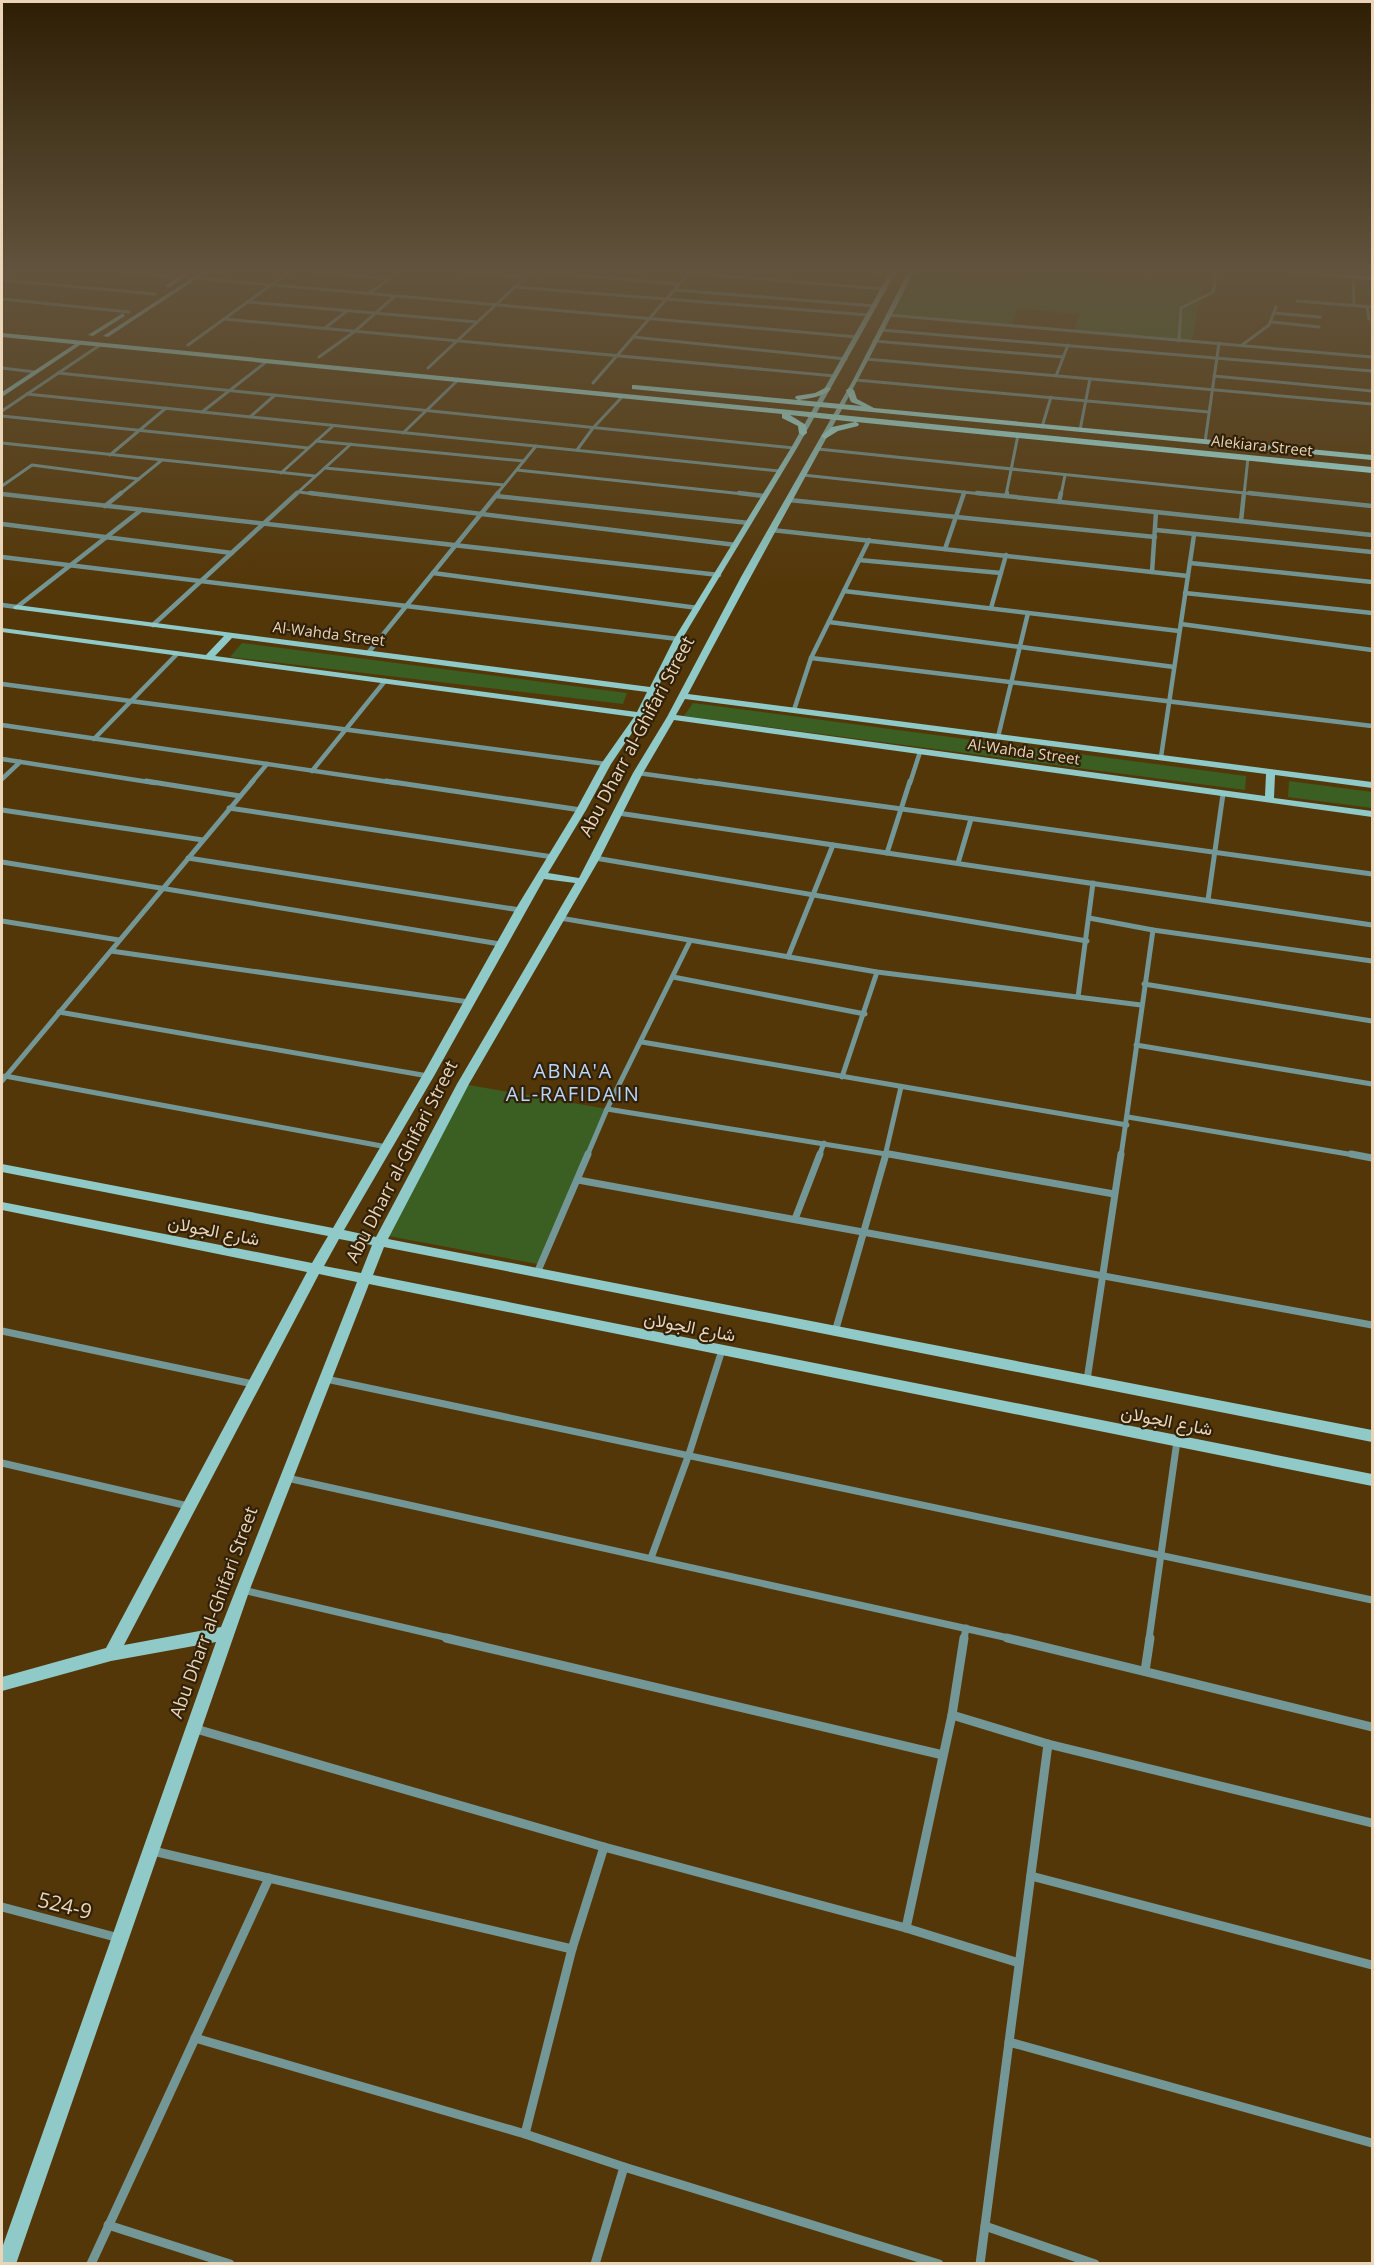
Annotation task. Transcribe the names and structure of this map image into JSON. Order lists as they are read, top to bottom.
{
  "streets": {
    "main road": ["Alekiara Street"],
    "street": [
      "Al-Wahda Street",
      "Abu Dharr al-Ghifari Street",
      "شارع الجولان",
      "524-9"
    ]
  },
  "crossings": [
    ["Alekiara Street", "Abu Dharr al-Ghifari Street"],
    ["Al-Wahda Street", "Abu Dharr al-Ghifari Street"],
    ["Abu Dharr al-Ghifari Street", "شارع الجولان"],
    ["Abu Dharr al-Ghifari Street", "524-9"]
  ],
  "districts": ["ABNA'A AL-RAFIDAIN"]
}
